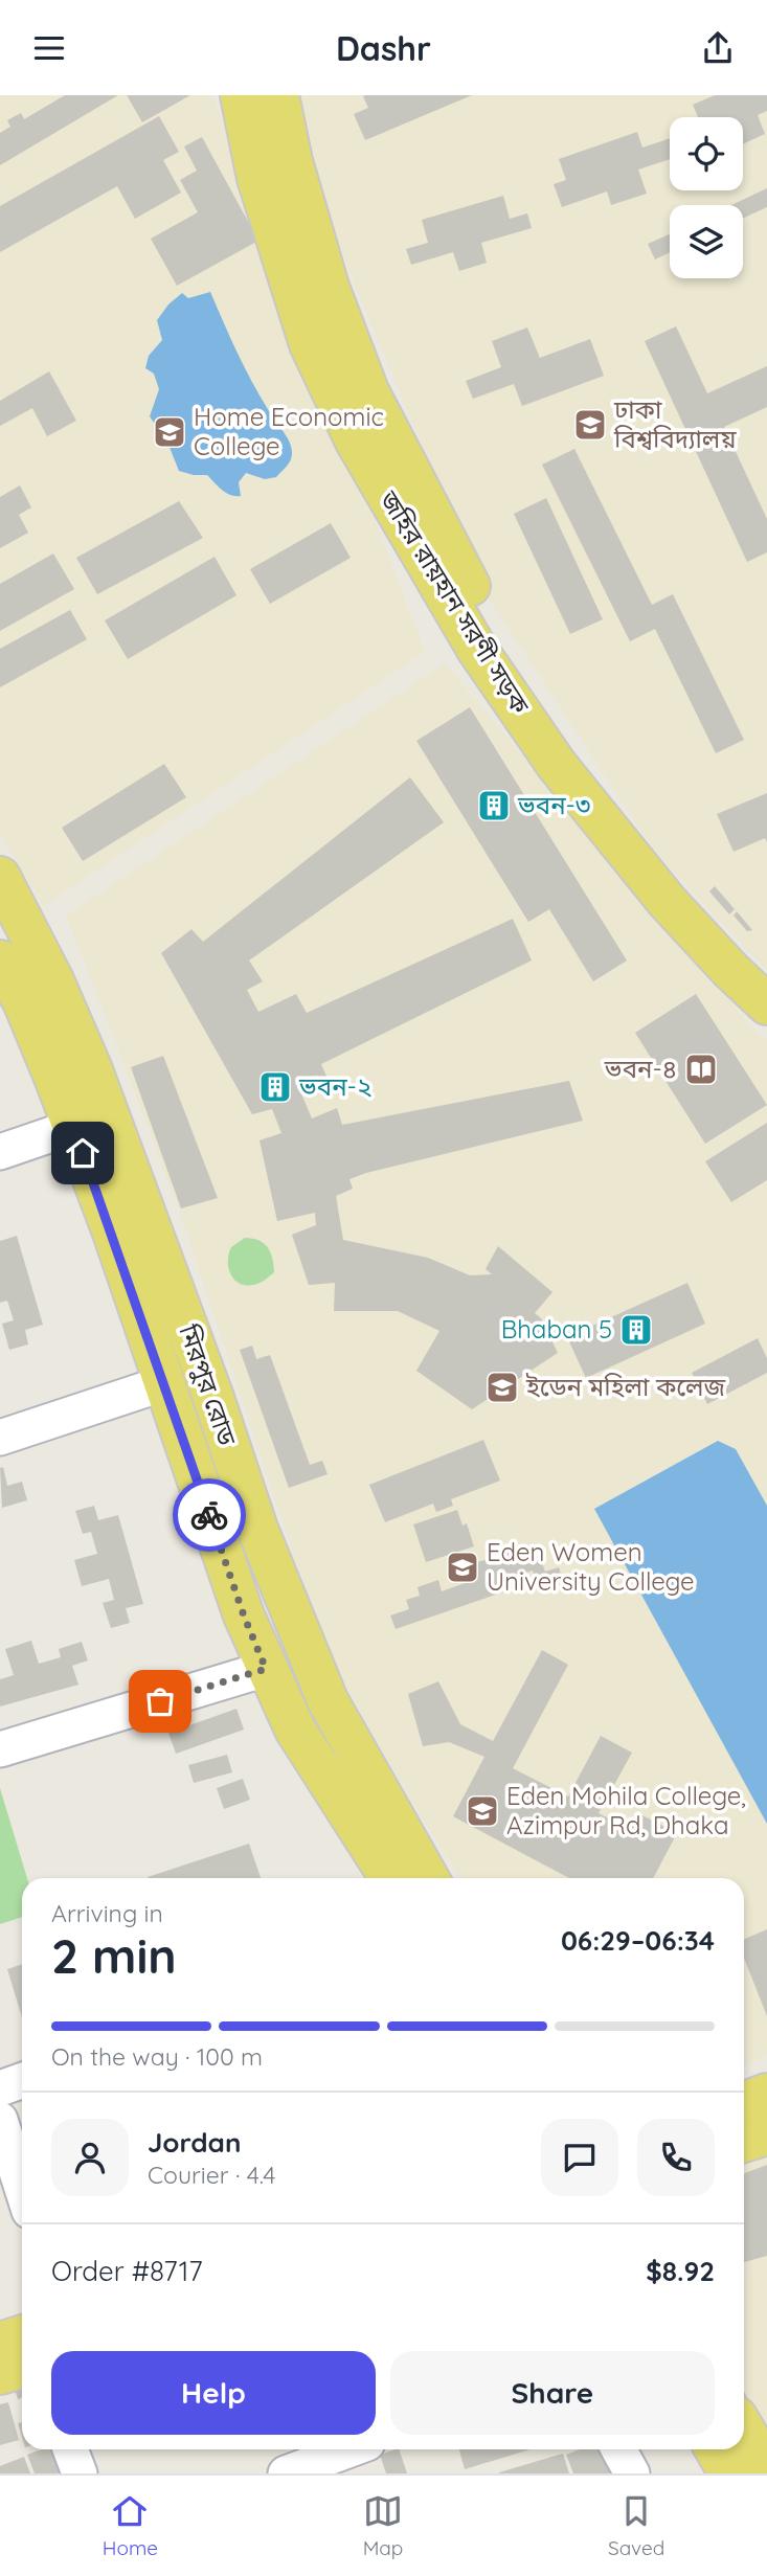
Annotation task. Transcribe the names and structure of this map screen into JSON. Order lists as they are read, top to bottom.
{
  "streets": {
    "main road": ["জহির রায়হান সরণী সড়ক", "মিরপুর রোড"]
  },
  "places": {
    "school or university": [
      "ঢাকা বিশ্ববিদ্যালয়",
      "Home Economic College",
      "ইডেন মহিলা কলেজ",
      "Eden Women University College",
      "Eden Mohila College, Azimpur Rd, Dhaka"
    ],
    "building": ["ভবন-৩", "ভবন-২", "Bhaban 5"],
    "library": ["ভবন-৪"]
  },
  "page": {
    "header": "Dashr",
    "heading": ["2 min", "Arriving in", "06:29–06:34"],
    "panel": [
      "Jordan",
      "Courier · 4.4",
      "Order #8717",
      "$8.92"
    ],
    "bar": "On the way · 100 m",
    "buttons": ["Help", "Share"],
    "tabs": ["Home", "Map", "Saved"]
  }
}
